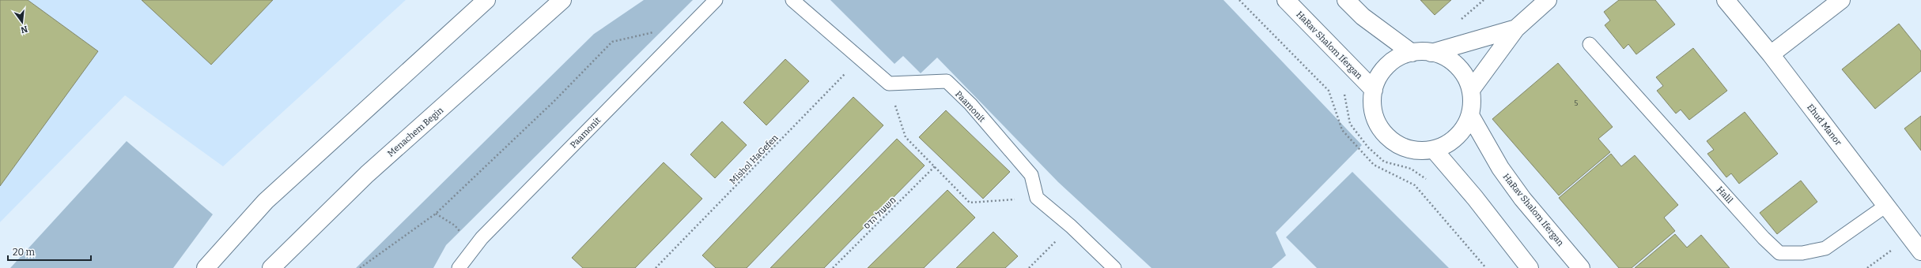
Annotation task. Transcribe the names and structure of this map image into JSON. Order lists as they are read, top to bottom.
{
  "streets": {
    "main road": ["HaRav Shalom Ifergan", "Ehud Manor", "Menachem Begin"],
    "lane": ["Paamonit", "Halil"],
    "path": ["Mishol HaGefen", "משעול הדס"]
  },
  "crossings": [
    ["Ehud Manor", "Halil"]
  ],
  "house_numbers": ["5"],
  "scale_bar": "20 m",
  "north": "bottom"
}
